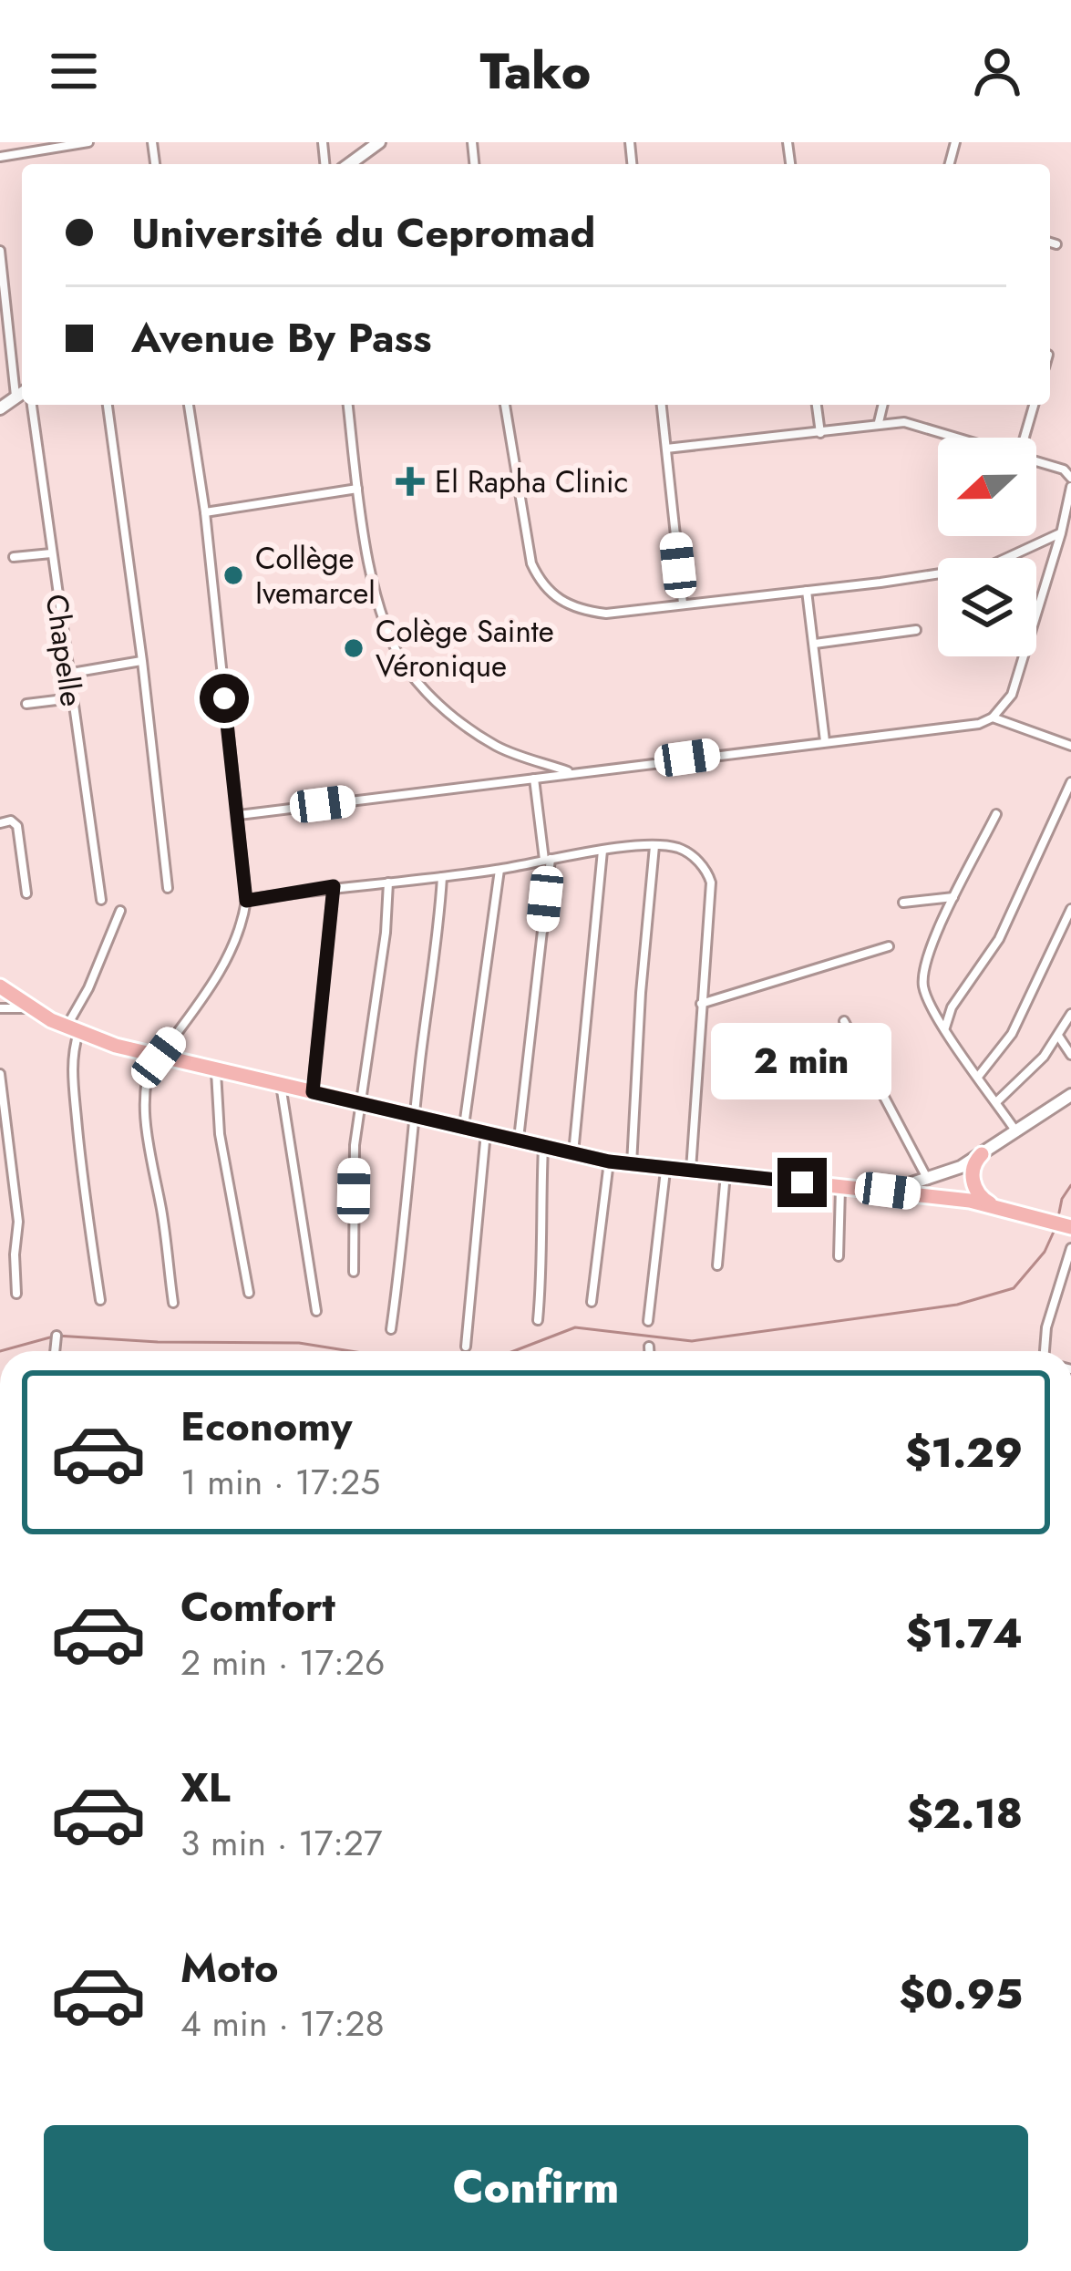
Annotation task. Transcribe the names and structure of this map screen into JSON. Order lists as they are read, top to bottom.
{
  "streets": {
    "street": ["Chapelle"]
  },
  "places": {
    "health": ["El Rapha Clinic"],
    "other": ["Collège Ivemarcel", "Colège Sainte Véronique"]
  },
  "north": "left",
  "page": {
    "header": "Tako",
    "banner": ["Université du Cepromad", "Avenue By Pass"],
    "bubble": "2 min",
    "list": [
      {
        "name": "Economy",
        "note": "1 min · 17:25",
        "value": "$1.29"
      },
      {
        "name": "Comfort",
        "note": "2 min · 17:26",
        "value": "$1.74"
      },
      {
        "name": "XL",
        "note": "3 min · 17:27",
        "value": "$2.18"
      },
      {
        "name": "Moto",
        "note": "4 min · 17:28",
        "value": "$0.95"
      }
    ],
    "buttons": "Confirm"
  }
}
